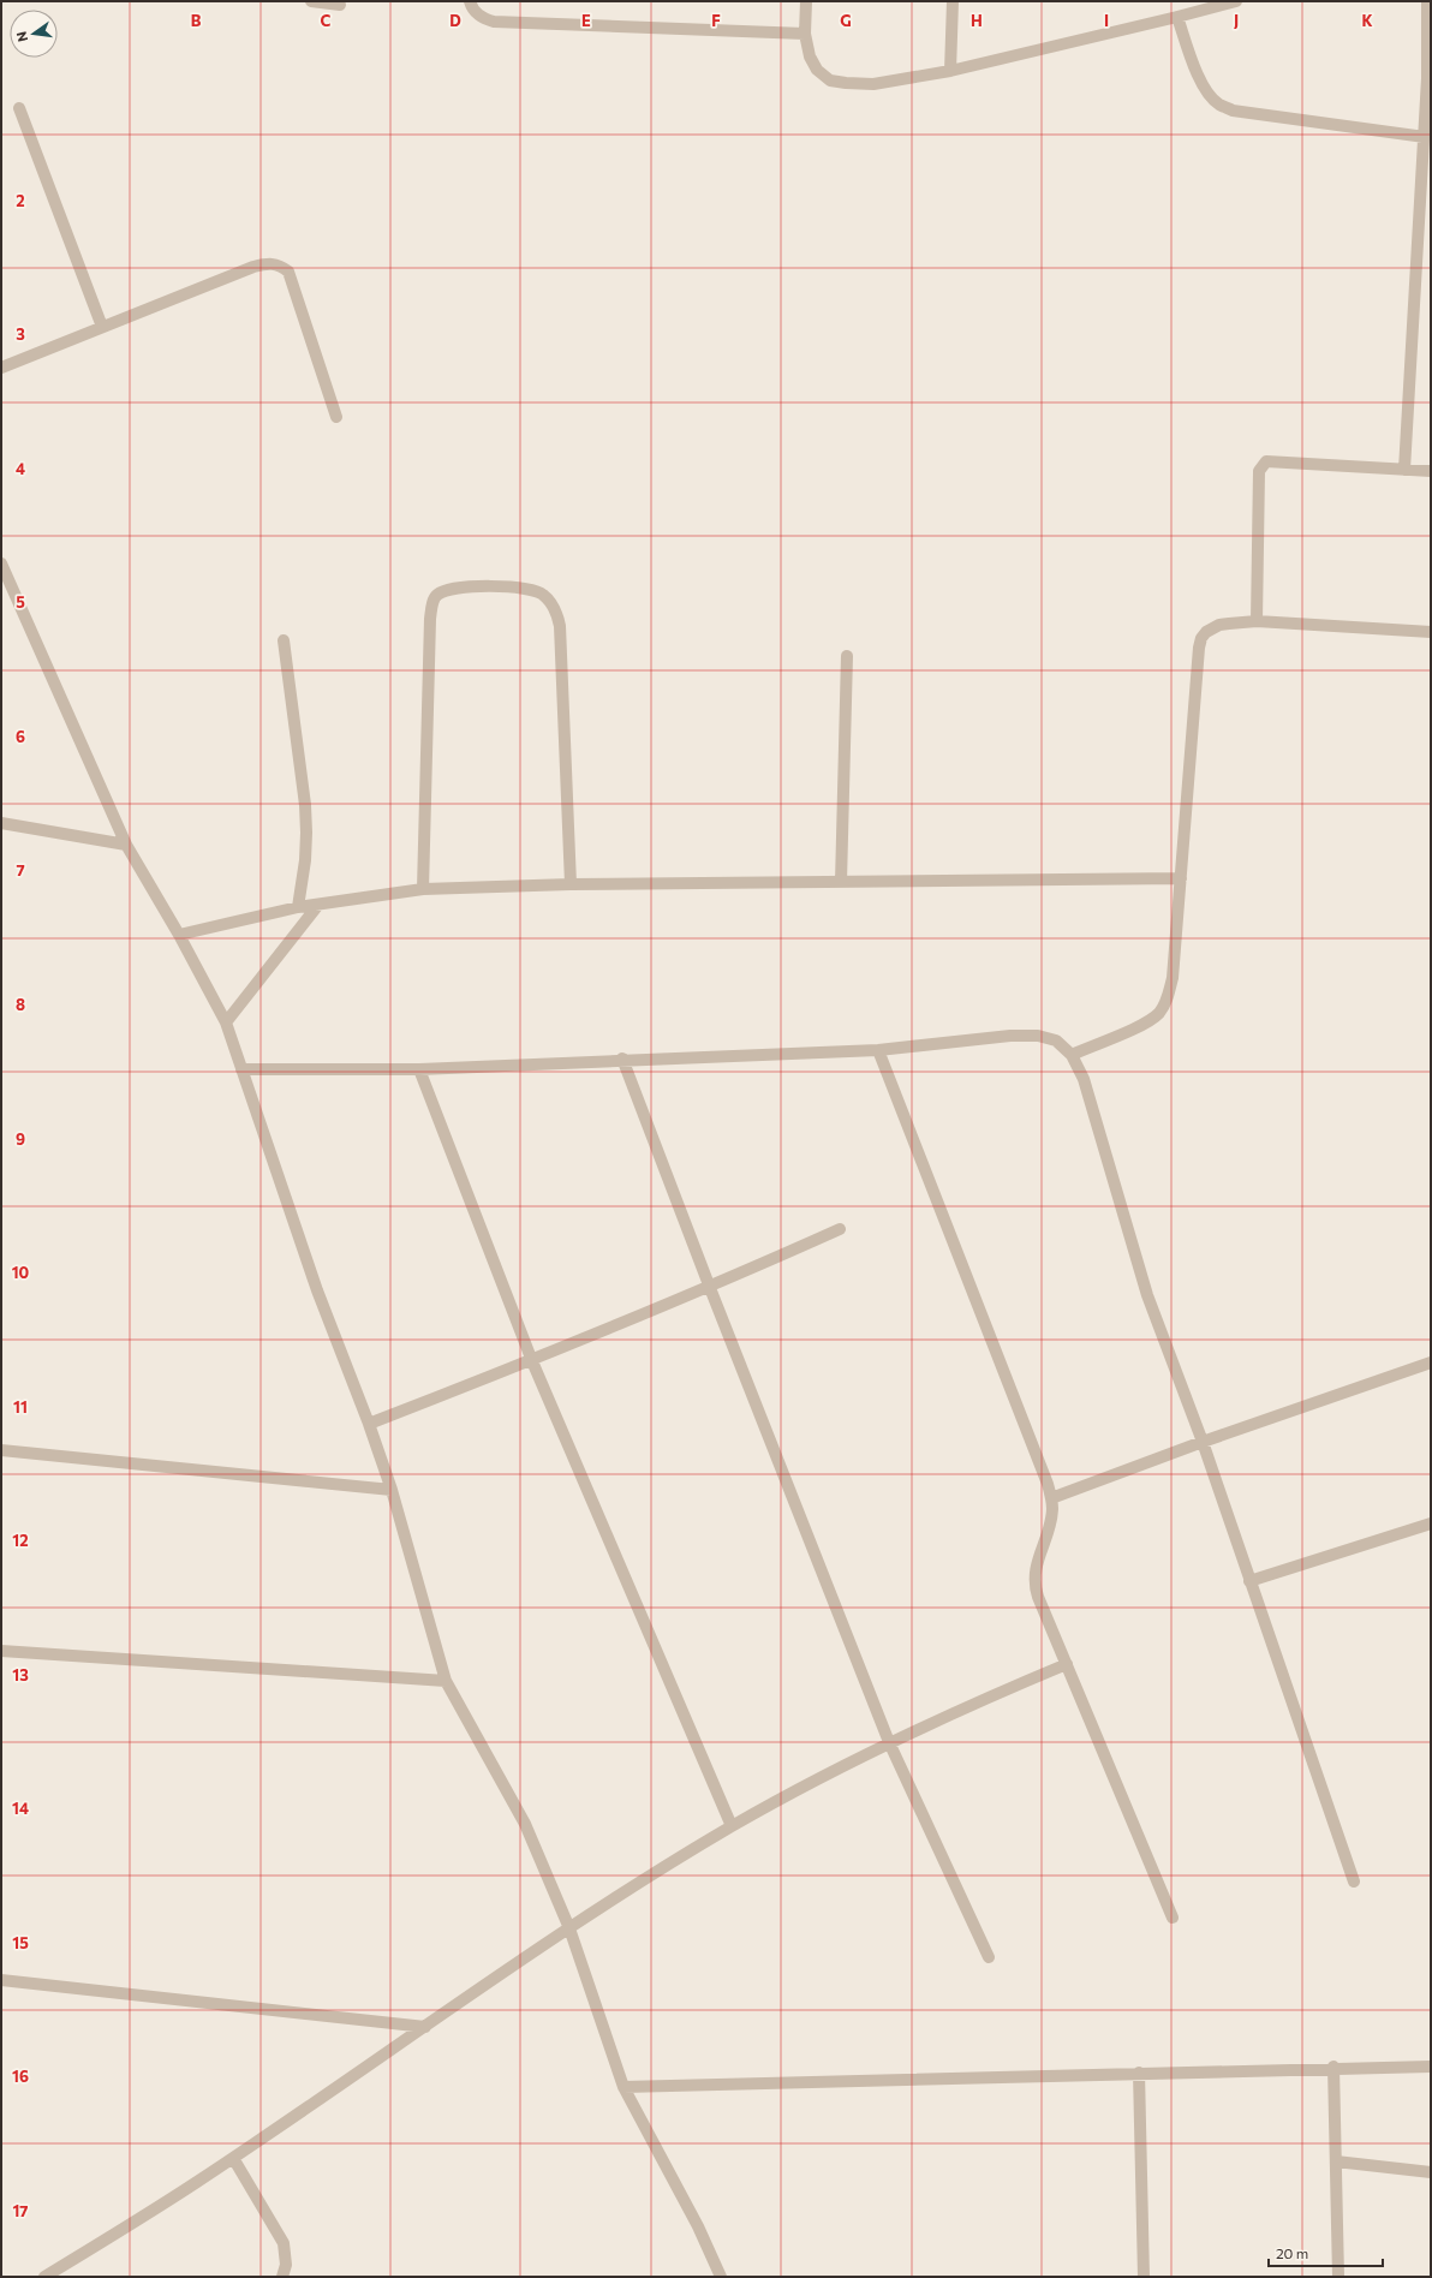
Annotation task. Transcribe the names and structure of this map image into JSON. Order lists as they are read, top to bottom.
{
  "scale_bar": "20 m",
  "north": "left",
  "grid": {
    "columns": [
      "B",
      "C",
      "D",
      "E",
      "F",
      "G",
      "H",
      "I",
      "J",
      "K"
    ],
    "rows": [
      "2",
      "3",
      "4",
      "5",
      "6",
      "7",
      "8",
      "9",
      "10",
      "11",
      "12",
      "13",
      "14",
      "15",
      "16",
      "17"
    ]
  }
}
